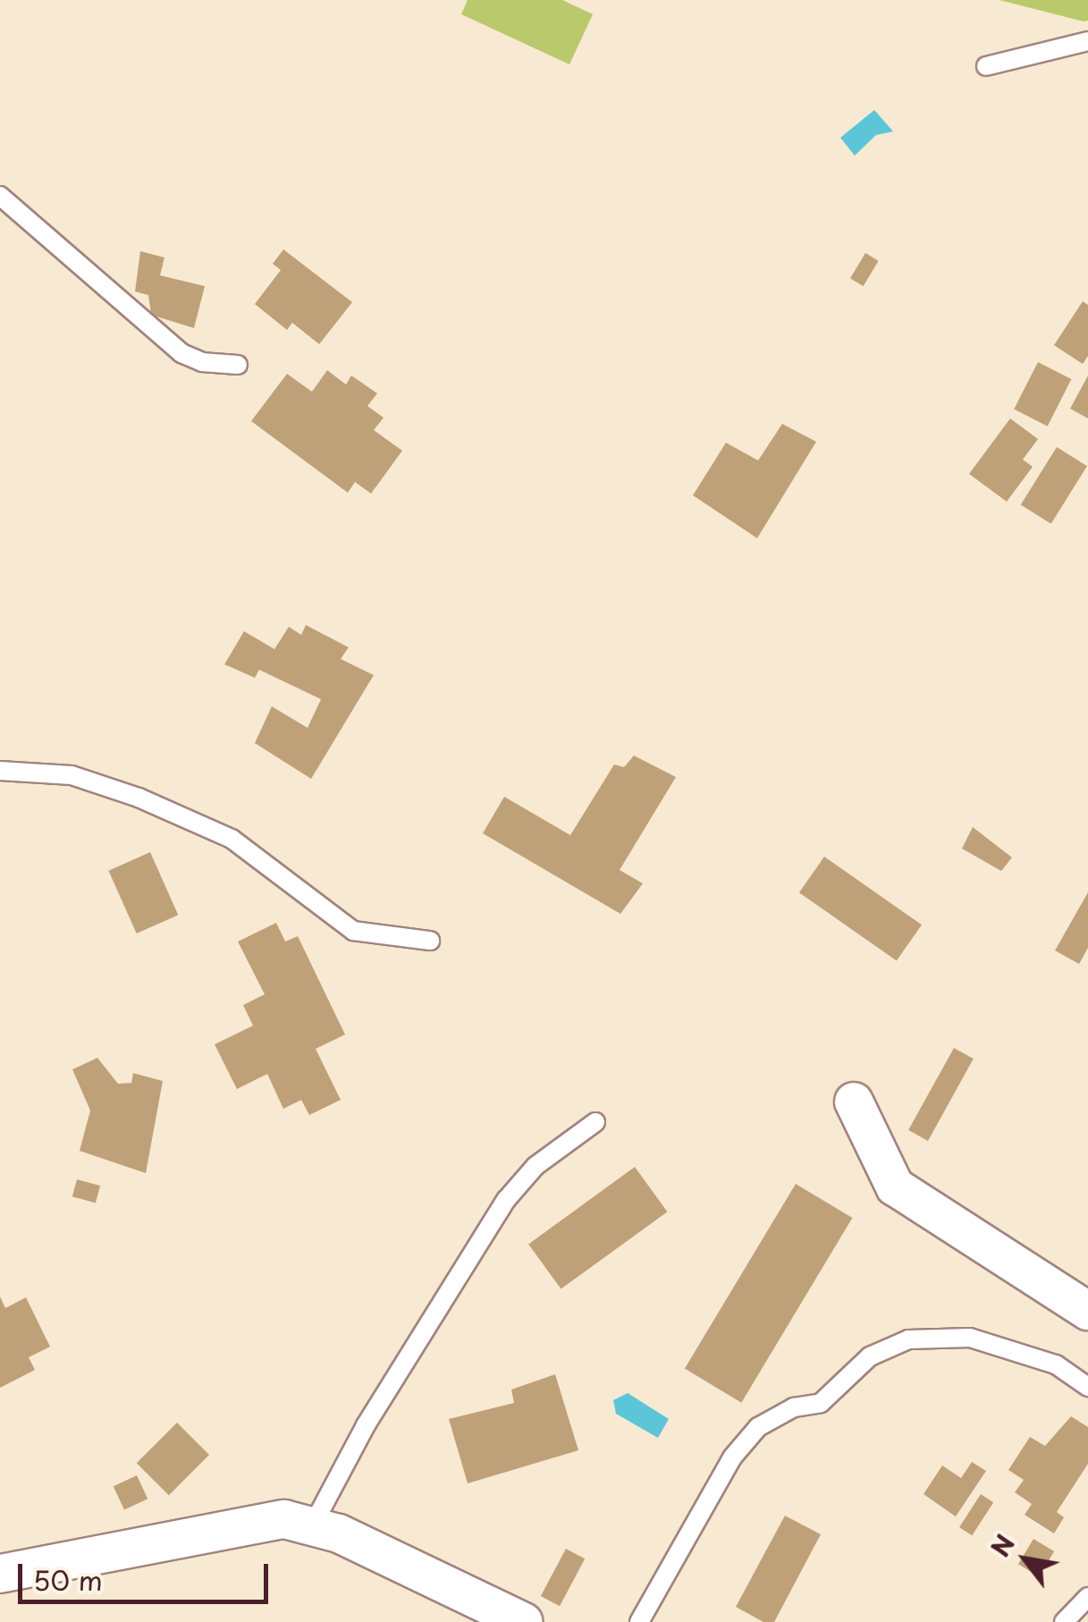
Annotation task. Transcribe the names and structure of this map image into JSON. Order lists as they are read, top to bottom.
{
  "scale_bar": "50 m",
  "north": "top left"
}
